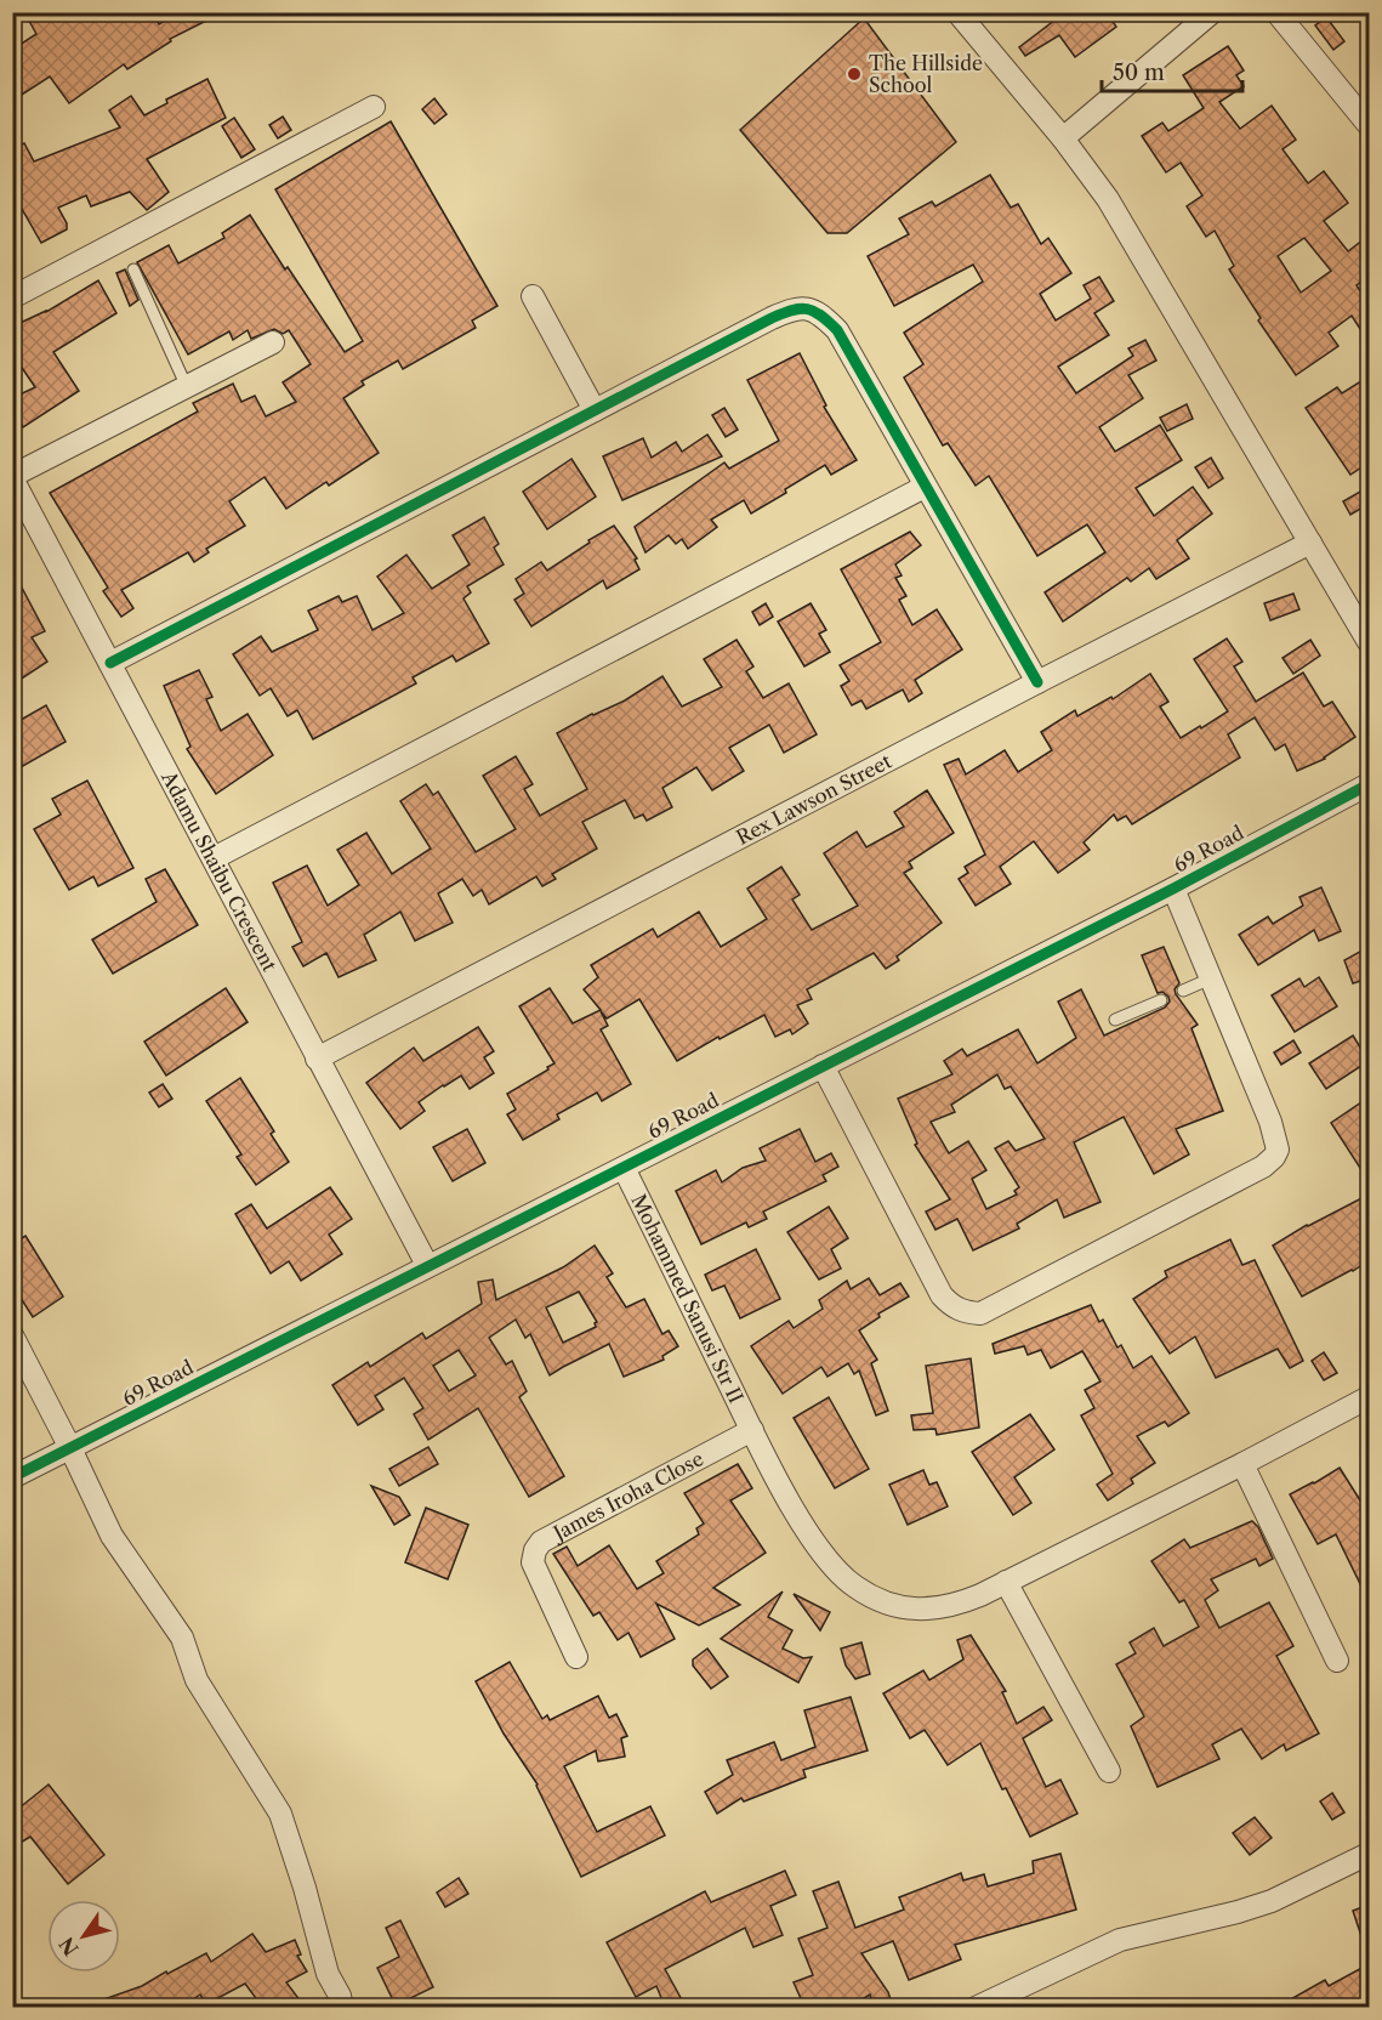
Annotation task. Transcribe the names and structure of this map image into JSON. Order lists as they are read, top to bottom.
{
  "streets": {
    "street": [
      "Rex Lawson Street",
      "69 Road",
      "Adamu Shaibu Crescent",
      "Mohammed Sanusi Str II",
      "James Iroha Close"
    ]
  },
  "crossings": [
    ["Rex Lawson Street", "Adamu Shaibu Crescent"],
    ["69 Road", "Adamu Shaibu Crescent"],
    ["69 Road", "Mohammed Sanusi Str II"],
    ["Mohammed Sanusi Str II", "James Iroha Close"]
  ],
  "places": ["The Hillside School"],
  "scale_bar": "50 m",
  "north": "bottom left"
}
